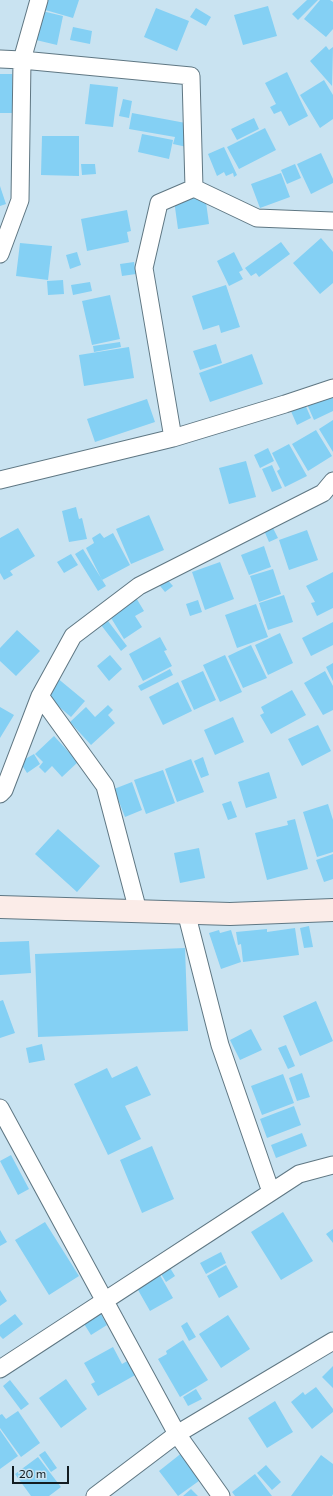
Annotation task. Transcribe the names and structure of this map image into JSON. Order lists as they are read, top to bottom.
{
  "scale_bar": "20 m"
}
